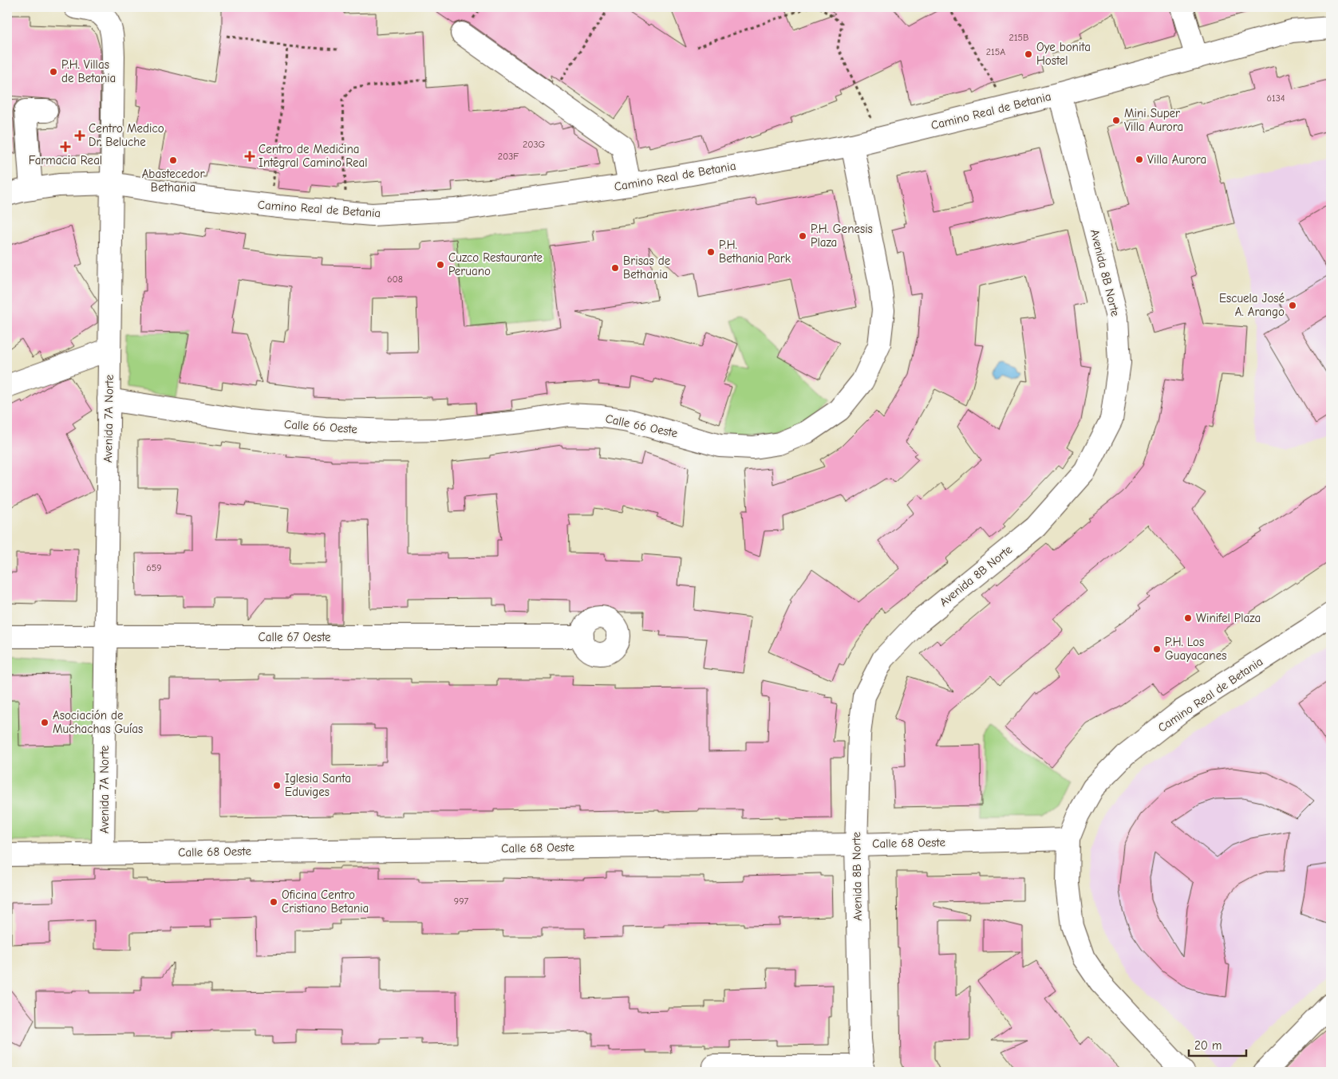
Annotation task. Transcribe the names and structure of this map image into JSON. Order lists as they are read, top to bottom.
{
  "streets": {
    "street": [
      "Camino Real de Betania",
      "Avenida 8B Norte",
      "Avenida 7A Norte",
      "Calle 66 Oeste",
      "Calle 67 Oeste",
      "Calle 68 Oeste"
    ]
  },
  "crossings": [
    ["Camino Real de Betania", "Avenida 8B Norte"],
    ["Camino Real de Betania", "Avenida 7A Norte"],
    ["Camino Real de Betania", "Calle 66 Oeste"],
    ["Camino Real de Betania", "Calle 68 Oeste"],
    ["Avenida 8B Norte", "Calle 68 Oeste"],
    ["Avenida 7A Norte", "Calle 66 Oeste"],
    ["Avenida 7A Norte", "Calle 67 Oeste"],
    ["Avenida 7A Norte", "Calle 68 Oeste"]
  ],
  "places": {
    "other": [
      "Oye bonita Hostel",
      "P.H. Villas de Betania",
      "Mini Super Villa Aurora",
      "Villa Aurora",
      "Abastecedor Bethania",
      "P.H. Genesis Plaza",
      "P.H. Bethania Park",
      "Cuzco Restaurante Peruano",
      "Brisas de Bethania",
      "Escuela José A. Arango",
      "Winifel Plaza",
      "P.H. Los Guayacanes",
      "Asociación de Muchachas Guías",
      "Iglesia Santa Eduviges",
      "Oficina Centro Cristiano Betania"
    ],
    "health": ["Centro Medico Dr. Beluche", "Farmacia Real", "Centro de Medicina Integral Camino Real"]
  },
  "house_numbers": [
    "215B",
    "215A",
    "6134",
    "203G",
    "203F",
    "608",
    "659",
    "997"
  ],
  "scale_bar": "20 m"
}
